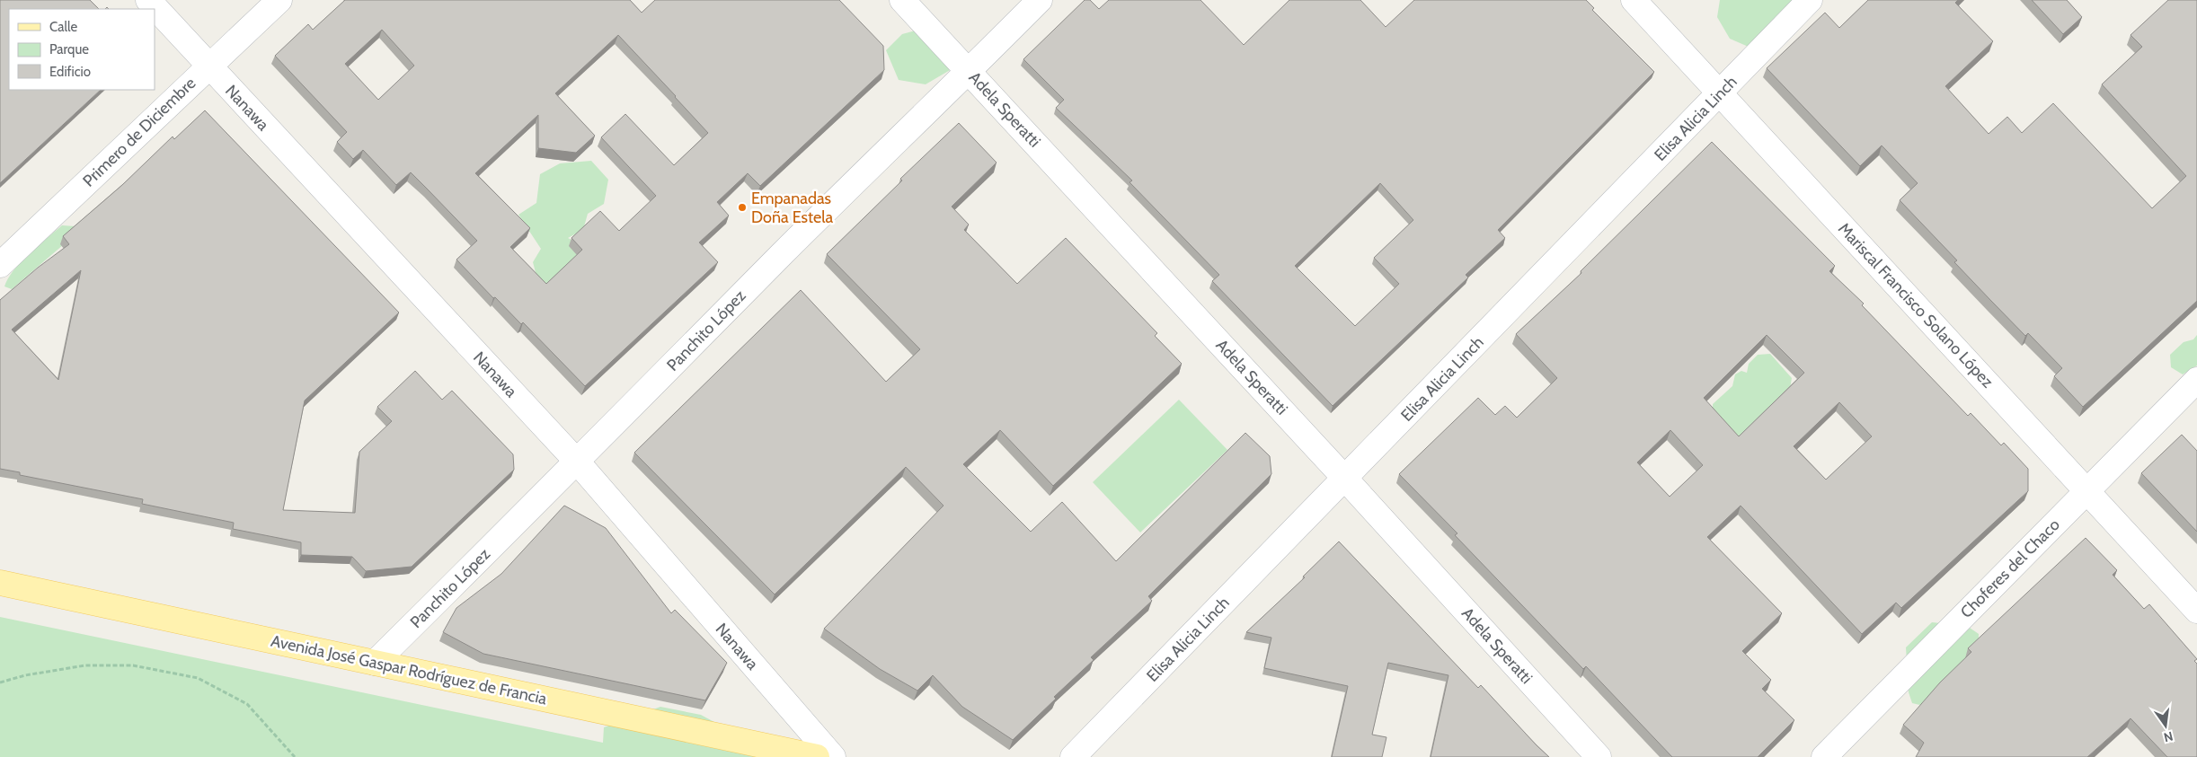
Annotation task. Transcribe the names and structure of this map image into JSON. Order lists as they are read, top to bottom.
{
  "streets": {
    "main road": ["Avenida José Gaspar Rodríguez de Francia"],
    "street": [
      "Nanawa",
      "Adela Speratti",
      "Elisa Alicia Linch",
      "Primero de Diciembre",
      "Mariscal Francisco Solano López",
      "Panchito López",
      "Choferes del Chaco"
    ]
  },
  "crossings": [
    ["Nanawa", "Primero de Diciembre"],
    ["Nanawa", "Panchito López"],
    ["Adela Speratti", "Elisa Alicia Linch"],
    ["Adela Speratti", "Panchito López"],
    ["Elisa Alicia Linch", "Mariscal Francisco Solano López"],
    ["Mariscal Francisco Solano López", "Choferes del Chaco"],
    ["Panchito López", "Avenida José Gaspar Rodríguez de Francia"]
  ],
  "places": ["Empanadas Doña Estela"],
  "legend": ["Calle", "Parque", "Edificio"],
  "north": "bottom"
}
